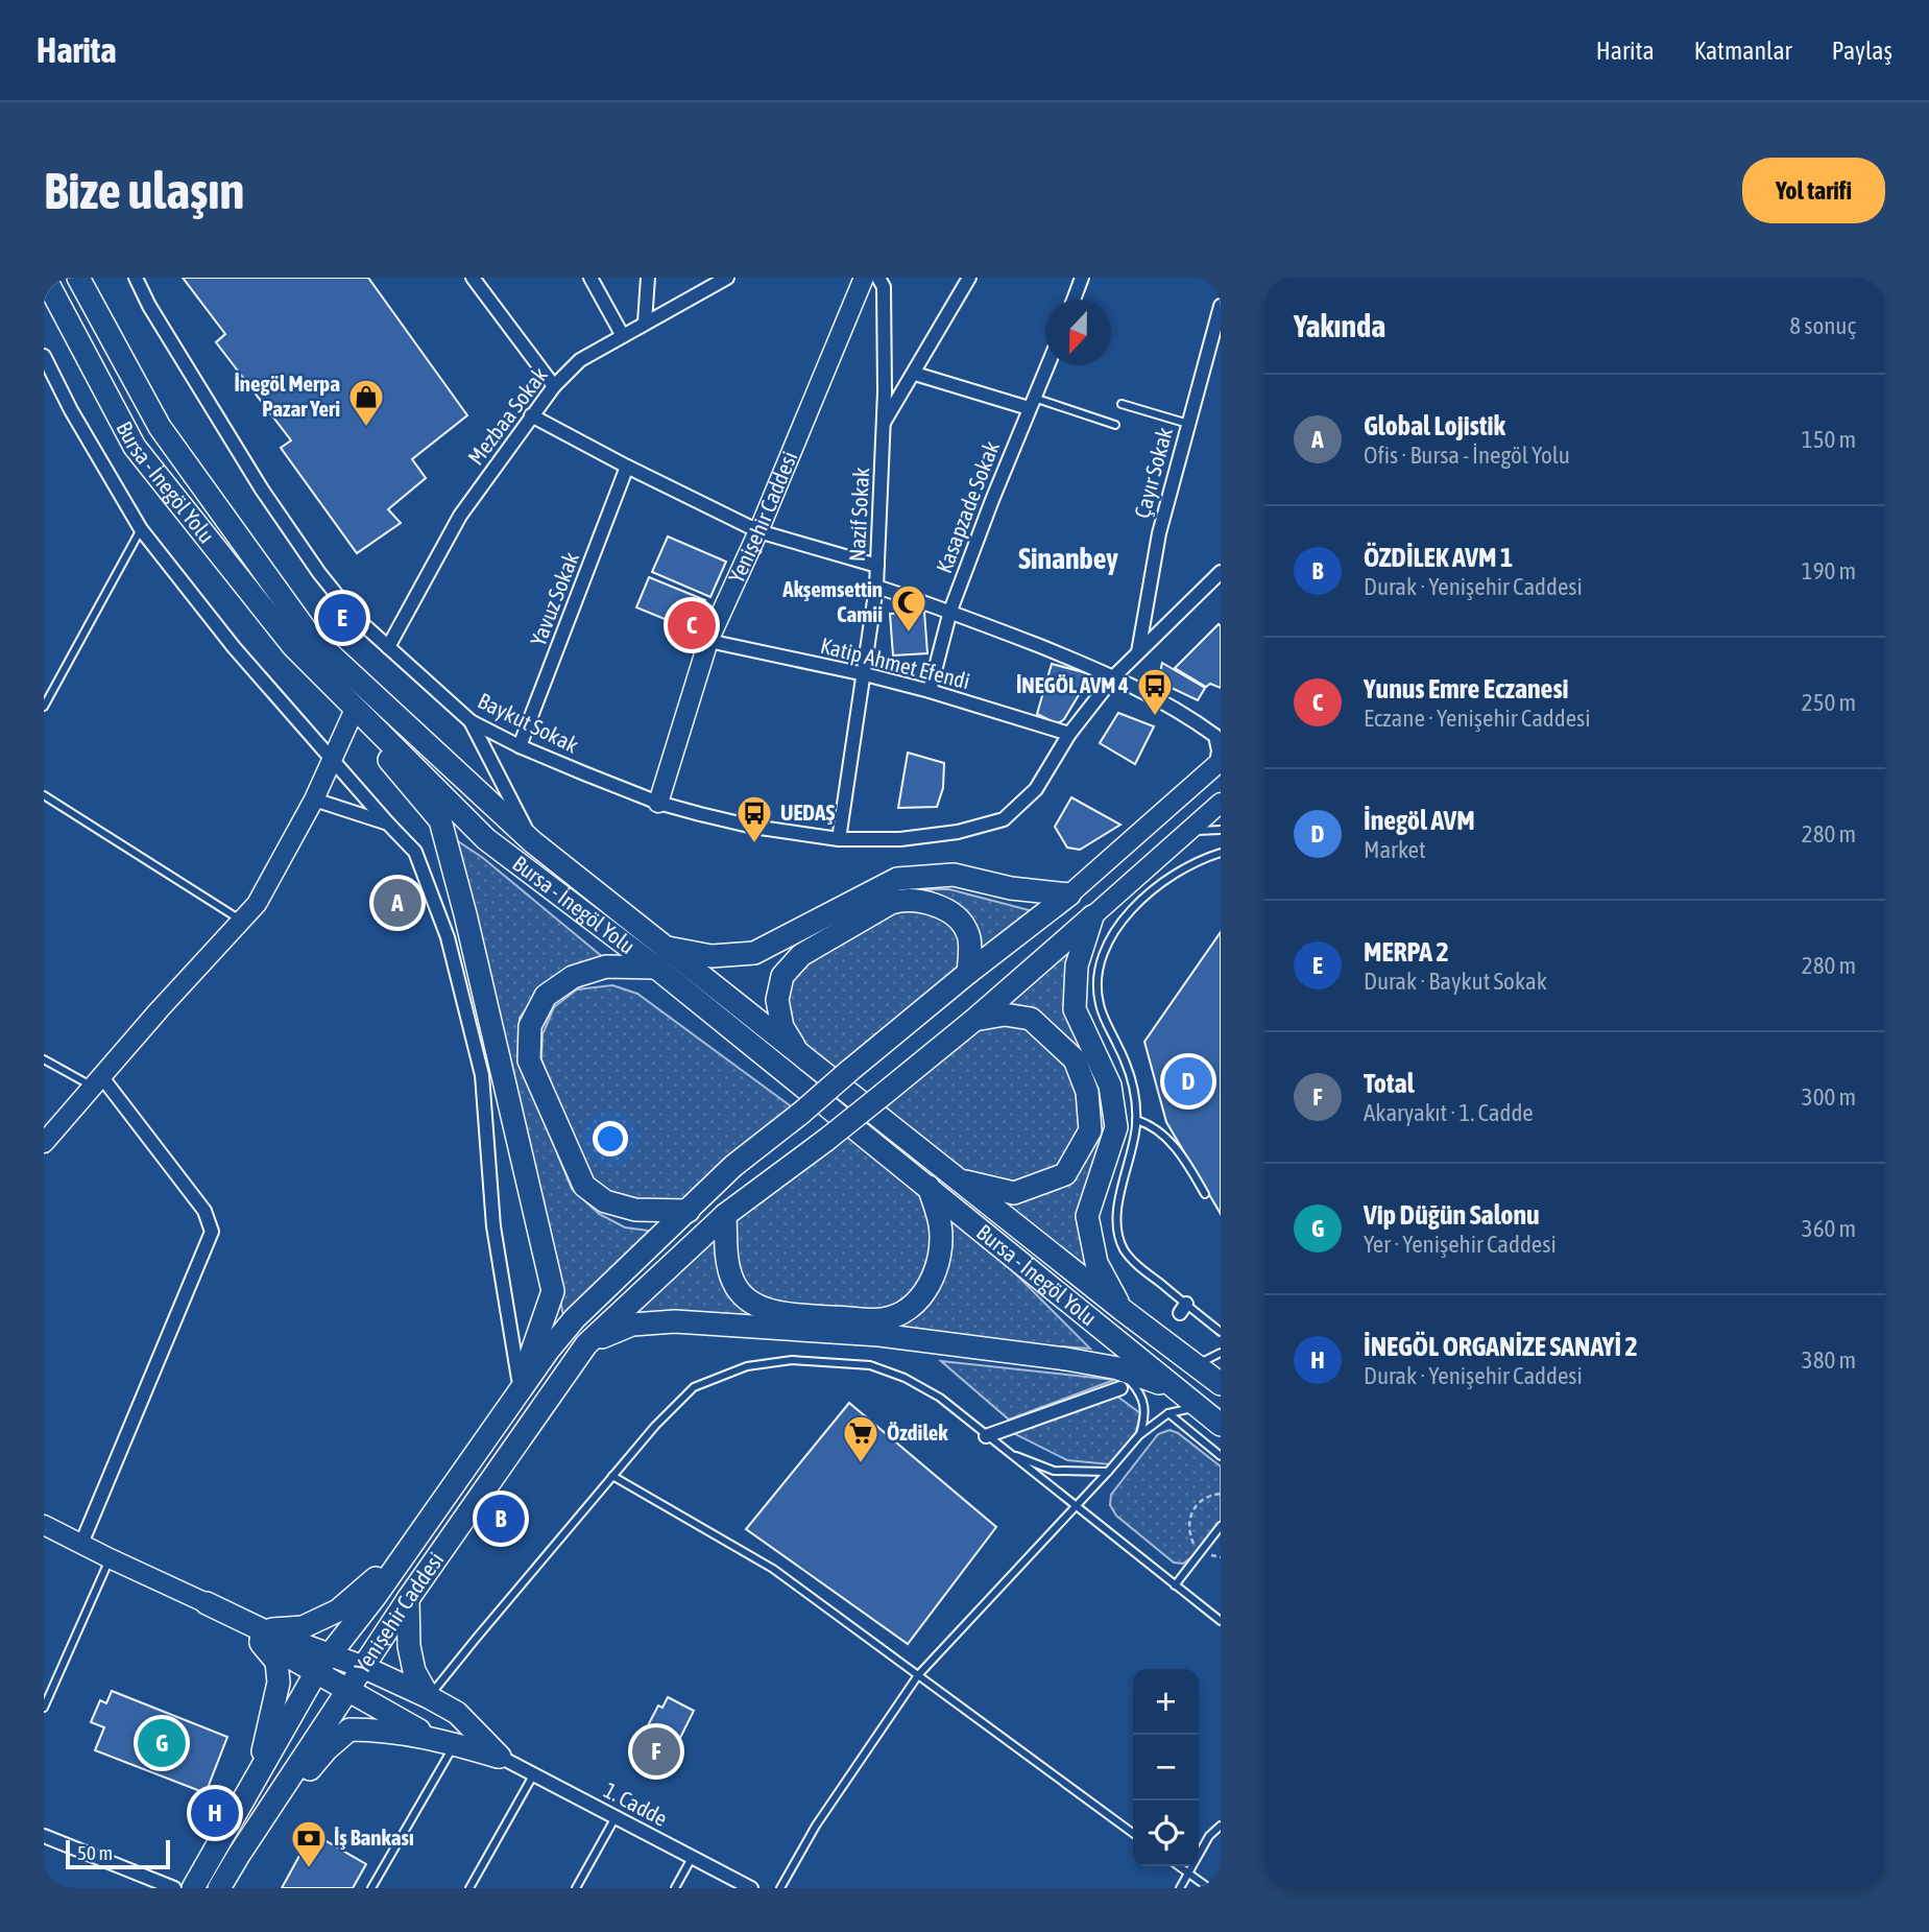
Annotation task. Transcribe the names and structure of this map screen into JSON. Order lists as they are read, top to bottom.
{
  "streets": {
    "highway": ["Bursa - İnegöl Yolu", "Yenişehir Caddesi"],
    "street": [
      "Mezbaa Sokak",
      "Çayır Sokak",
      "Kasapzade Sokak",
      "Nazif Sokak",
      "Yavuz Sokak",
      "Katip Ahmet Efendi",
      "Baykut Sokak",
      "1. Cadde"
    ]
  },
  "crossings": [
    ["Mezbaa Sokak", "Baykut Sokak"],
    ["Çayır Sokak", "Baykut Sokak"],
    ["Kasapzade Sokak", "Katip Ahmet Efendi"],
    ["Nazif Sokak", "Katip Ahmet Efendi"],
    ["Nazif Sokak", "Baykut Sokak"],
    ["Yenişehir Caddesi", "Katip Ahmet Efendi"],
    ["Yenişehir Caddesi", "Baykut Sokak"],
    ["Yavuz Sokak", "Baykut Sokak"],
    ["Katip Ahmet Efendi", "Baykut Sokak"]
  ],
  "districts": ["Sinanbey"],
  "places": {
    "shop": ["İnegöl Merpa Pazar Yeri"],
    "mosque": ["Akşemsettin Camii"],
    "bus stop": ["İNEGÖL AVM 4", "UEDAŞ"],
    "supermarket": ["Özdilek"],
    "bank": ["İş Bankası"]
  },
  "scale_bar": "50 m",
  "north": "bottom",
  "page": {
    "header": "Harita",
    "nav": ["Harita", "Katmanlar", "Paylaş"],
    "buttons": "Yol tarifi",
    "title": "Bize ulaşın",
    "heading": ["Yakında", "8 sonuç"],
    "list": [
      {
        "mark": "A",
        "name": "Global Lojistik",
        "note": "Ofis · Bursa - İnegöl Yolu",
        "value": "150 m"
      },
      {
        "mark": "B",
        "name": "ÖZDİLEK AVM 1",
        "note": "Durak · Yenişehir Caddesi",
        "value": "190 m"
      },
      {
        "mark": "C",
        "name": "Yunus Emre Eczanesi",
        "note": "Eczane · Yenişehir Caddesi",
        "value": "250 m"
      },
      {
        "mark": "D",
        "name": "İnegöl AVM",
        "note": "Market",
        "value": "280 m"
      },
      {
        "mark": "E",
        "name": "MERPA 2",
        "note": "Durak · Baykut Sokak",
        "value": "280 m"
      },
      {
        "mark": "F",
        "name": "Total",
        "note": "Akaryakıt · 1. Cadde",
        "value": "300 m"
      },
      {
        "mark": "G",
        "name": "Vip Düğün Salonu",
        "note": "Yer · Yenişehir Caddesi",
        "value": "360 m"
      },
      {
        "mark": "H",
        "name": "İNEGÖL ORGANİZE SANAYİ 2",
        "note": "Durak · Yenişehir Caddesi",
        "value": "380 m"
      }
    ],
    "pins": [
      "E",
      "C",
      "A",
      "D",
      "B",
      "G",
      "F",
      "H"
    ],
    "map_buttons": ["+", "−"],
    "scale": "50 m"
  }
}
